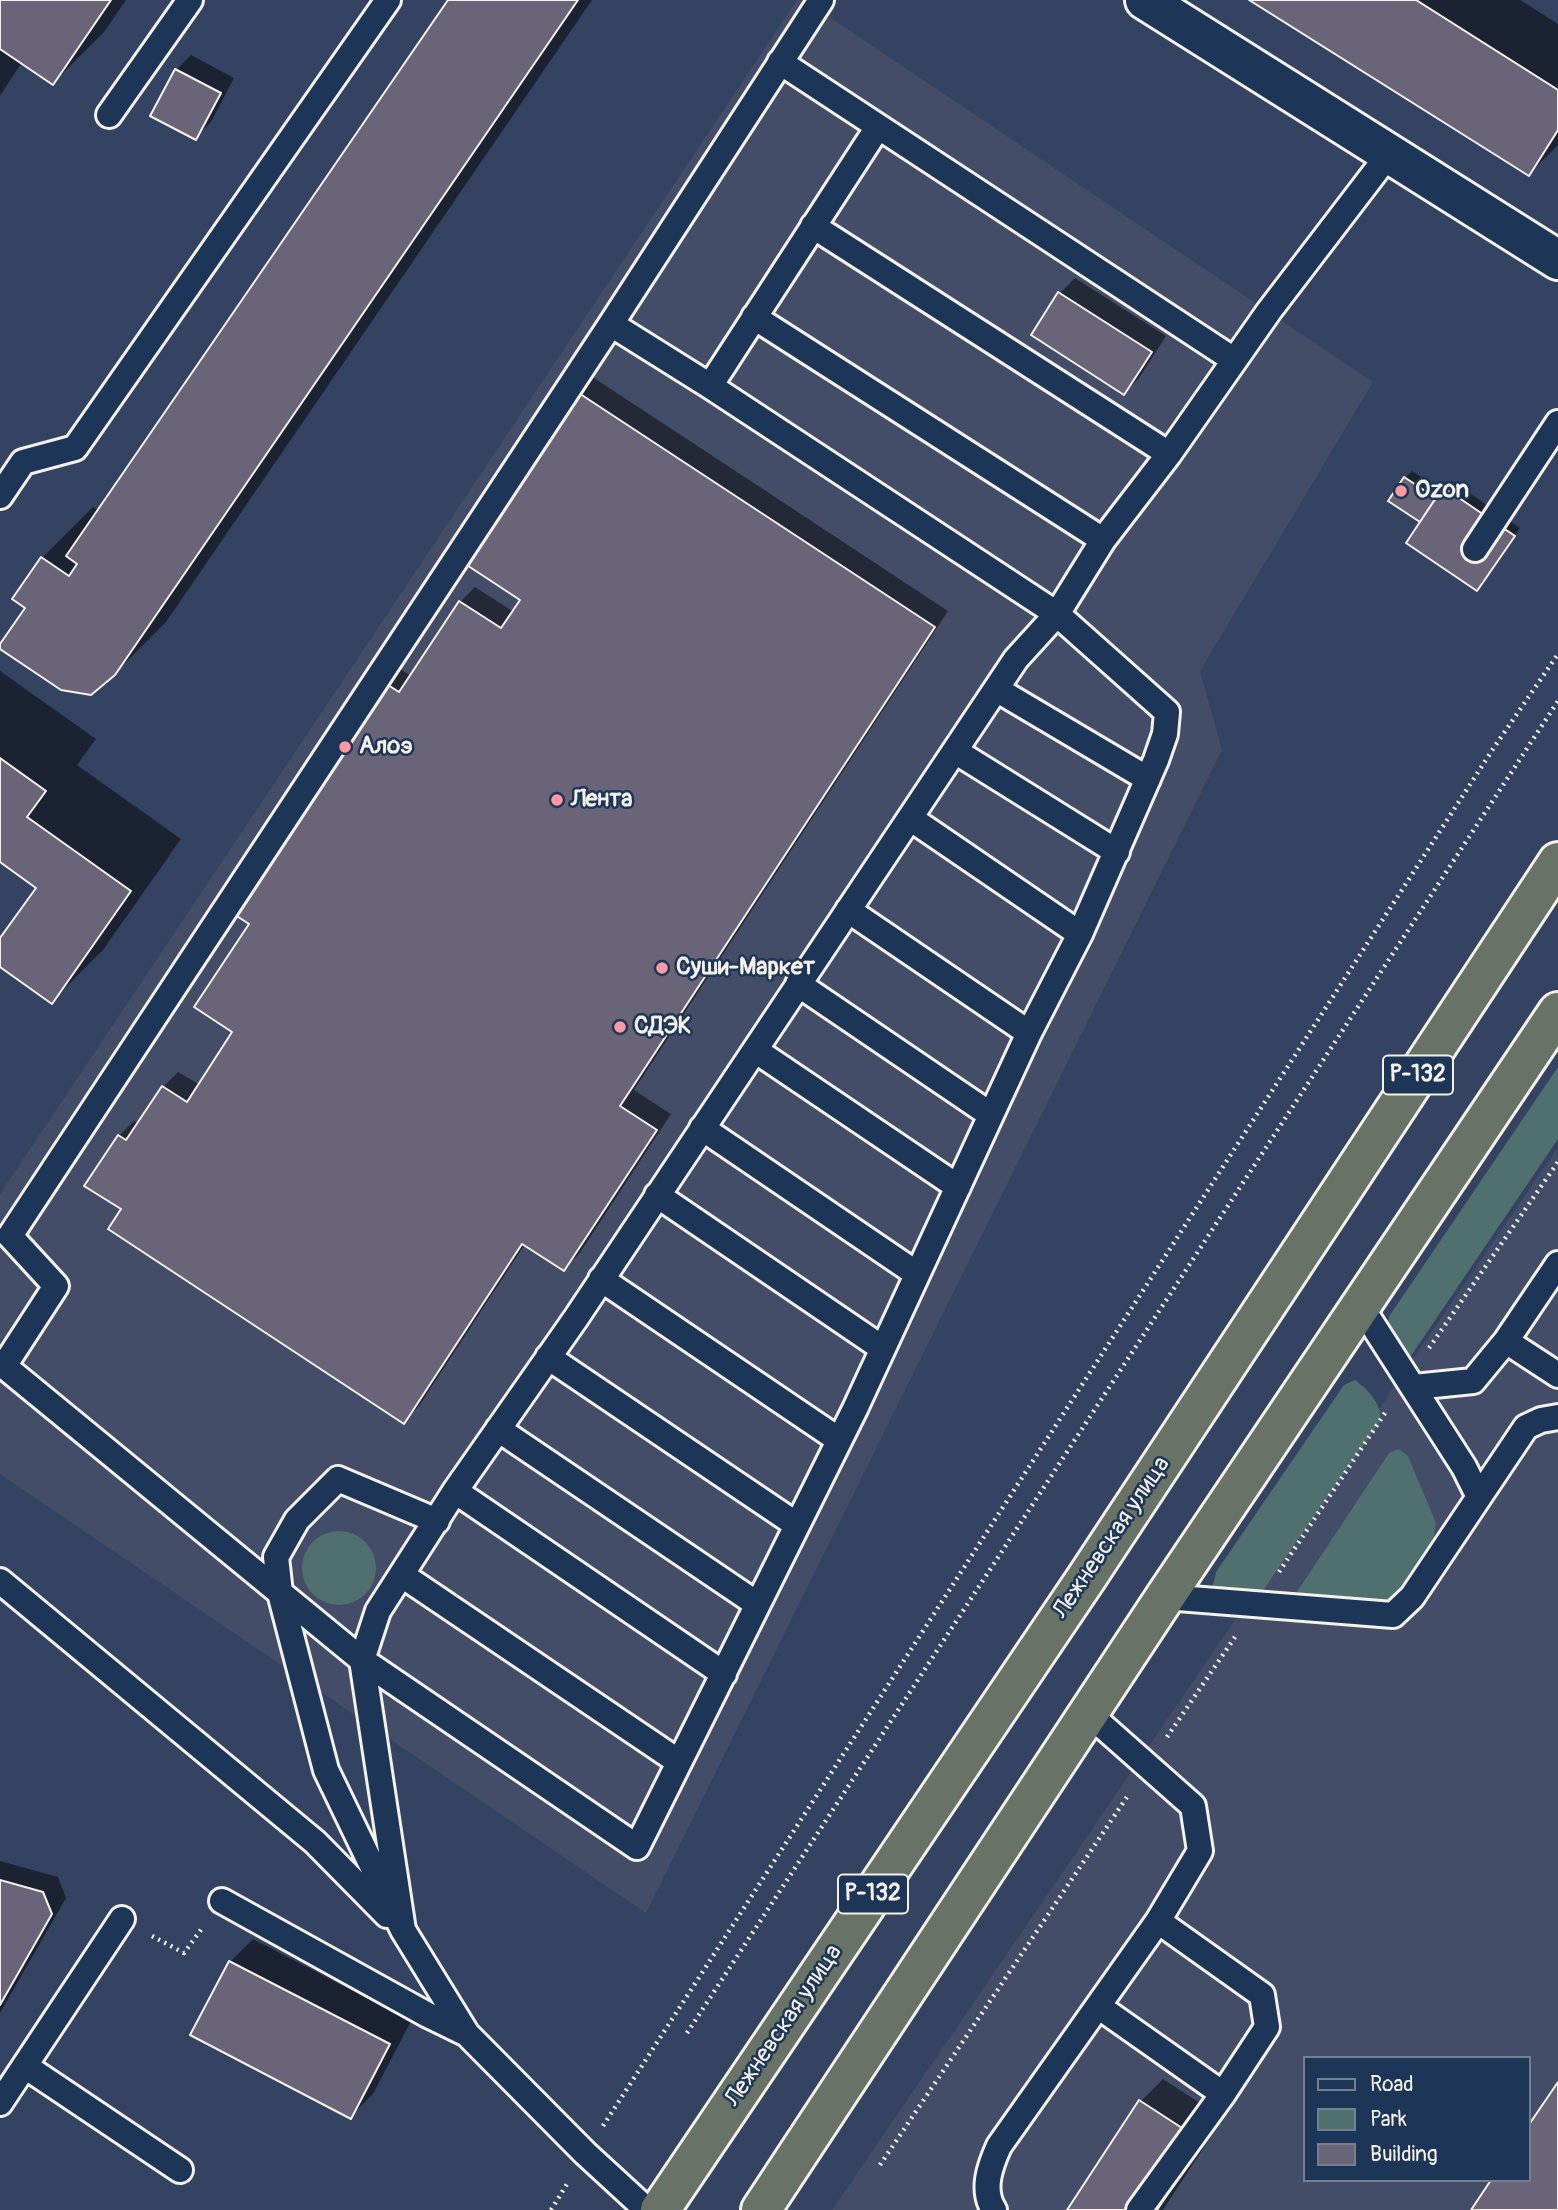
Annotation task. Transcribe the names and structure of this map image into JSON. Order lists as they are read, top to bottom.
{
  "streets": {
    "highway": ["Р-132", "Лежневская улица"]
  },
  "places": [
    "Ozon",
    "Алоэ",
    "Лента",
    "Суши-Маркет",
    "СДЭК"
  ],
  "legend": ["Road", "Park", "Building"]
}
